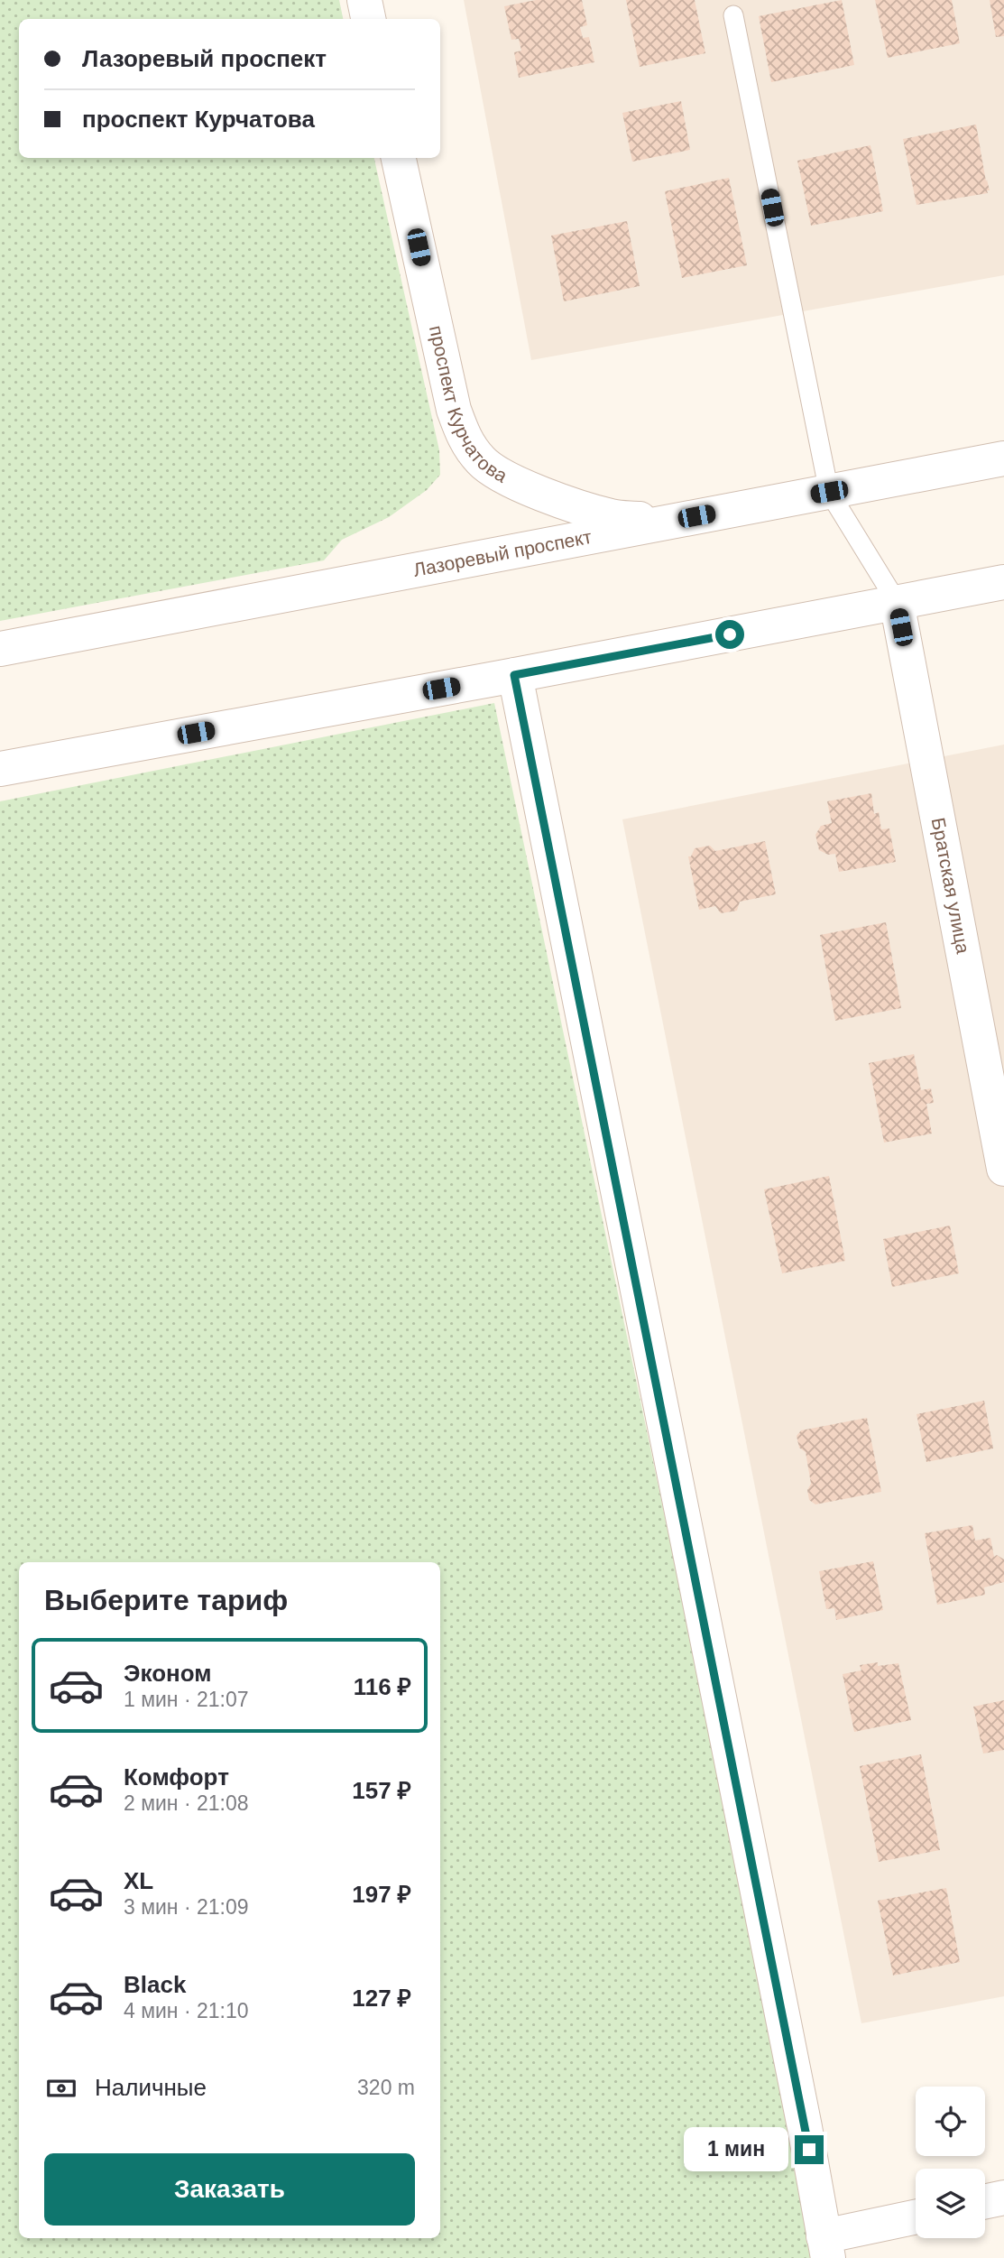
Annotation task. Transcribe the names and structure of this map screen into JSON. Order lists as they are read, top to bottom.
{
  "streets": {
    "street": ["проспект Курчатова", "Лазоревый проспект", "Братская улица"]
  },
  "crossings": [
    ["проспект Курчатова", "Лазоревый проспект"]
  ],
  "page": {
    "banner": ["Лазоревый проспект", "проспект Курчатова"],
    "heading": "Выберите тариф",
    "list": [
      {
        "name": "Эконом",
        "note": "1 мин · 21:07",
        "value": "116 ₽"
      },
      {
        "name": "Комфорт",
        "note": "2 мин · 21:08",
        "value": "157 ₽"
      },
      {
        "name": "XL",
        "note": "3 мин · 21:09",
        "value": "197 ₽"
      },
      {
        "name": "Black",
        "note": "4 мин · 21:10",
        "value": "127 ₽"
      }
    ],
    "pay": ["Наличные", "320 m"],
    "bubble": "1 мин",
    "buttons": "Заказать"
  }
}
